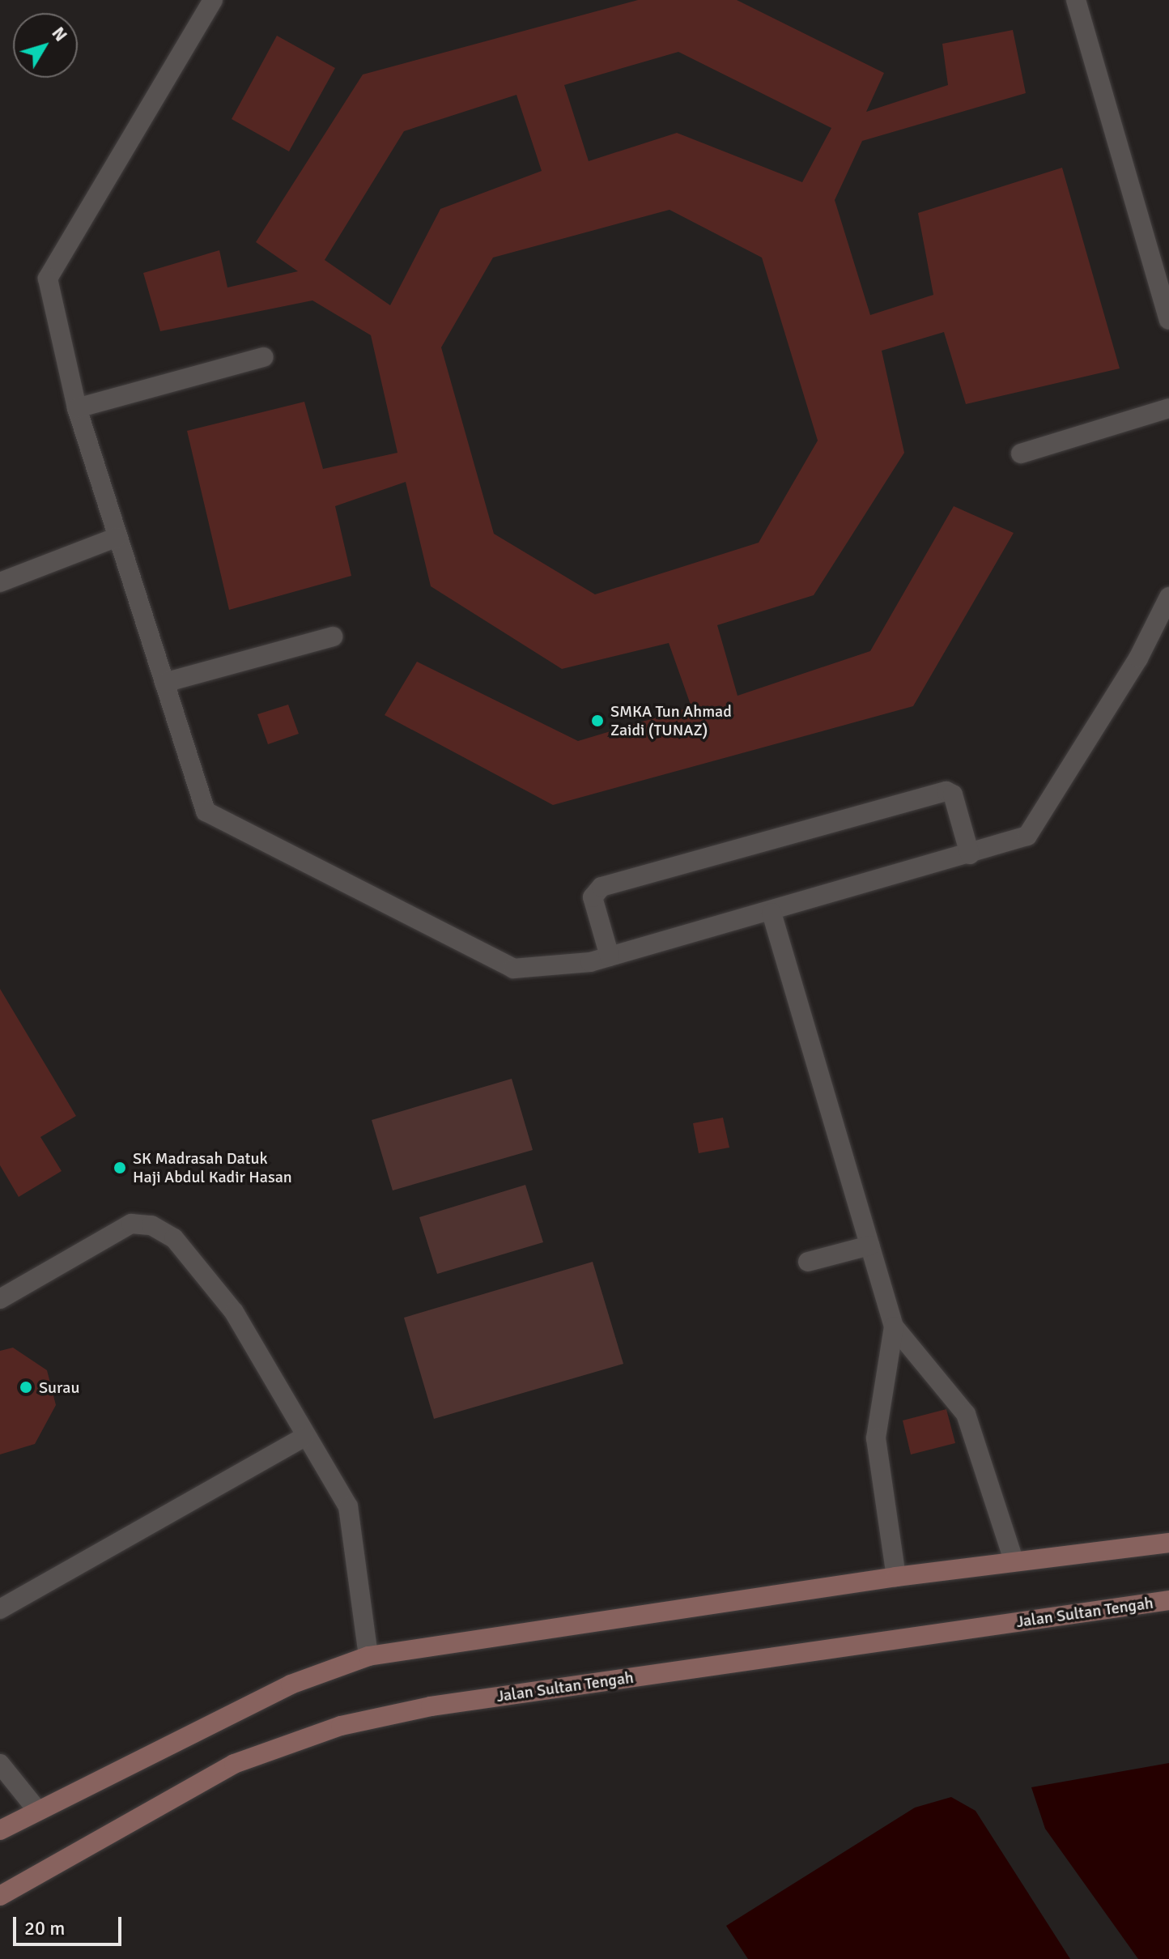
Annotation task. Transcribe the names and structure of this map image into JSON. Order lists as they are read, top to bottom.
{
  "streets": {
    "main road": ["Jalan Sultan Tengah"]
  },
  "places": ["SMKA Tun Ahmad Zaidi (TUNAZ)", "SK Madrasah Datuk Haji Abdul Kadir Hasan", "Surau"],
  "scale_bar": "20 m",
  "north": "top right"
}
